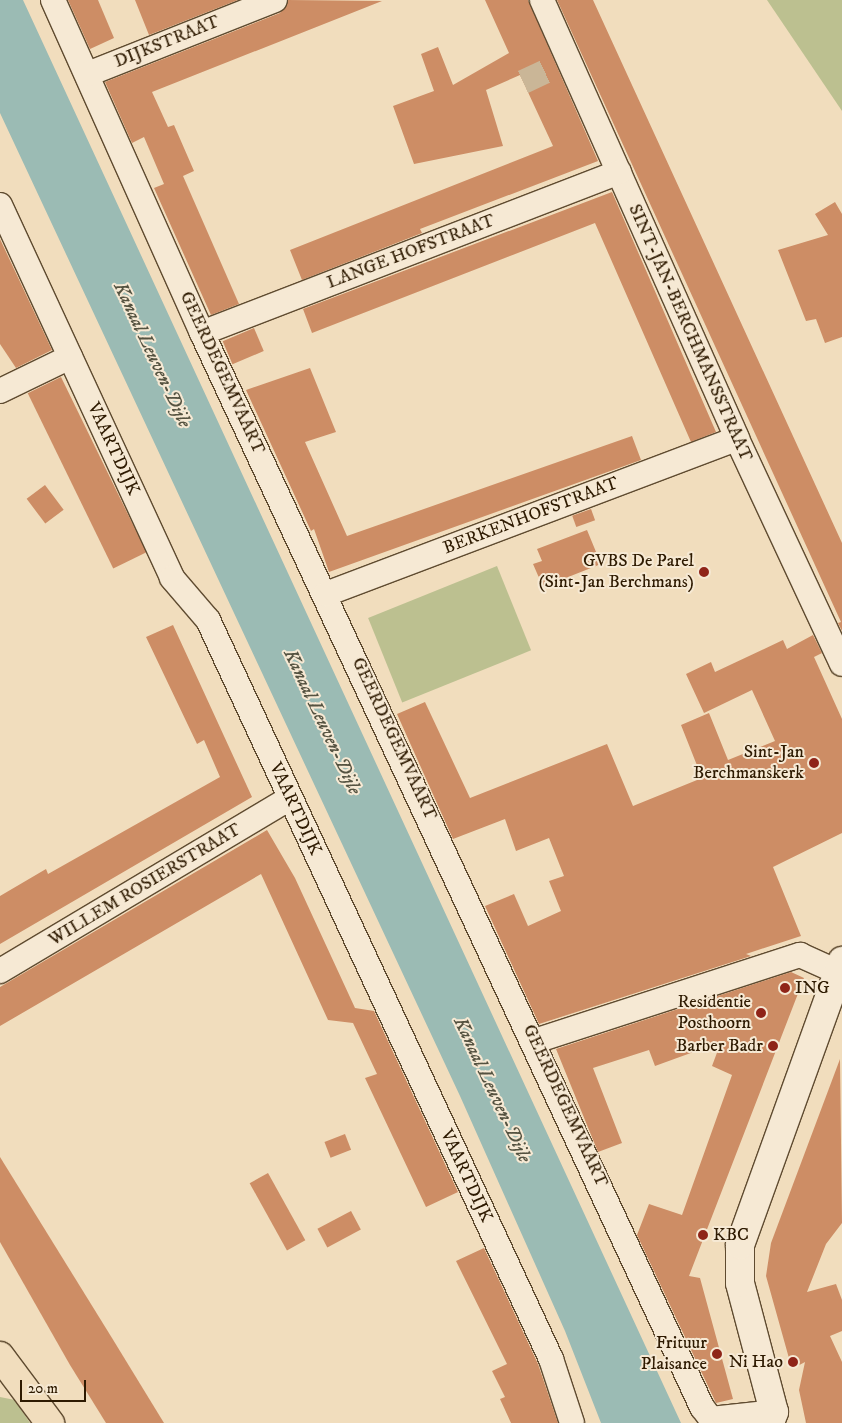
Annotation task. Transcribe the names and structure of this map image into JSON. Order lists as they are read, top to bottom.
{
  "streets": {
    "street": [
      "DIJKSTRAAT",
      "LANGE HOFSTRAAT",
      "SINT-JAN-BERCHMANSSTRAAT",
      "GEERDEGEMVAART",
      "VAARTDIJK",
      "BERKENHOFSTRAAT",
      "WILLEM ROSIERSTRAAT"
    ]
  },
  "crossings": [
    ["DIJKSTRAAT", "GEERDEGEMVAART"],
    ["LANGE HOFSTRAAT", "SINT-JAN-BERCHMANSSTRAAT"],
    ["LANGE HOFSTRAAT", "GEERDEGEMVAART"],
    ["SINT-JAN-BERCHMANSSTRAAT", "BERKENHOFSTRAAT"],
    ["GEERDEGEMVAART", "BERKENHOFSTRAAT"],
    ["VAARTDIJK", "WILLEM ROSIERSTRAAT"]
  ],
  "water": ["Kanaal Leuven-Dijle"],
  "places": [
    "GVBS De Parel (Sint-Jan Berchmans)",
    "Sint-Jan Berchmanskerk",
    "ING",
    "Residentie Posthoorn",
    "Barber Badr",
    "KBC",
    "Frituur Plaisance",
    "Ni Hao"
  ],
  "scale_bar": "20 m"
}
